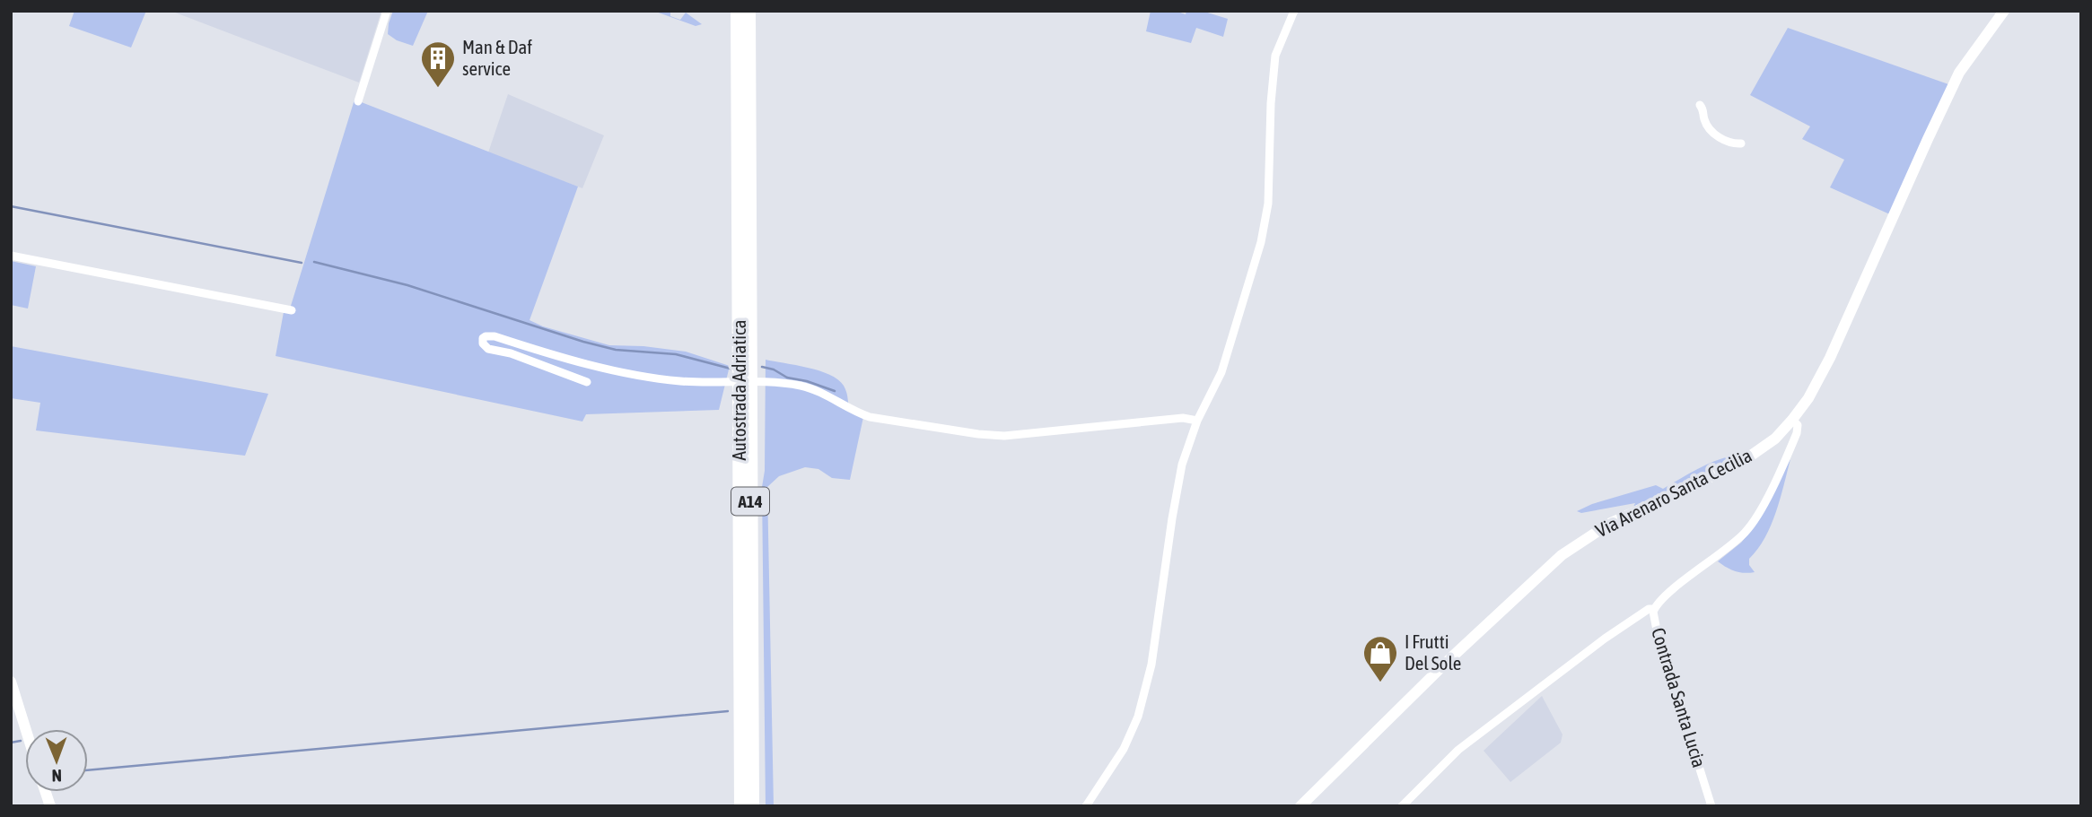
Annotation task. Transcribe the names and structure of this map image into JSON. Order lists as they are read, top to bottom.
{
  "streets": {
    "highway": ["Autostrada Adriatica", "A14"],
    "street": ["Via Arenaro Santa Cecilia", "Contrada Santa Lucia"]
  },
  "crossings": [
    ["Via Arenaro Santa Cecilia", "Contrada Santa Lucia"]
  ],
  "places": {
    "building": ["Man & Daf service"],
    "shop": ["I Frutti Del Sole"]
  },
  "north": "bottom"
}
